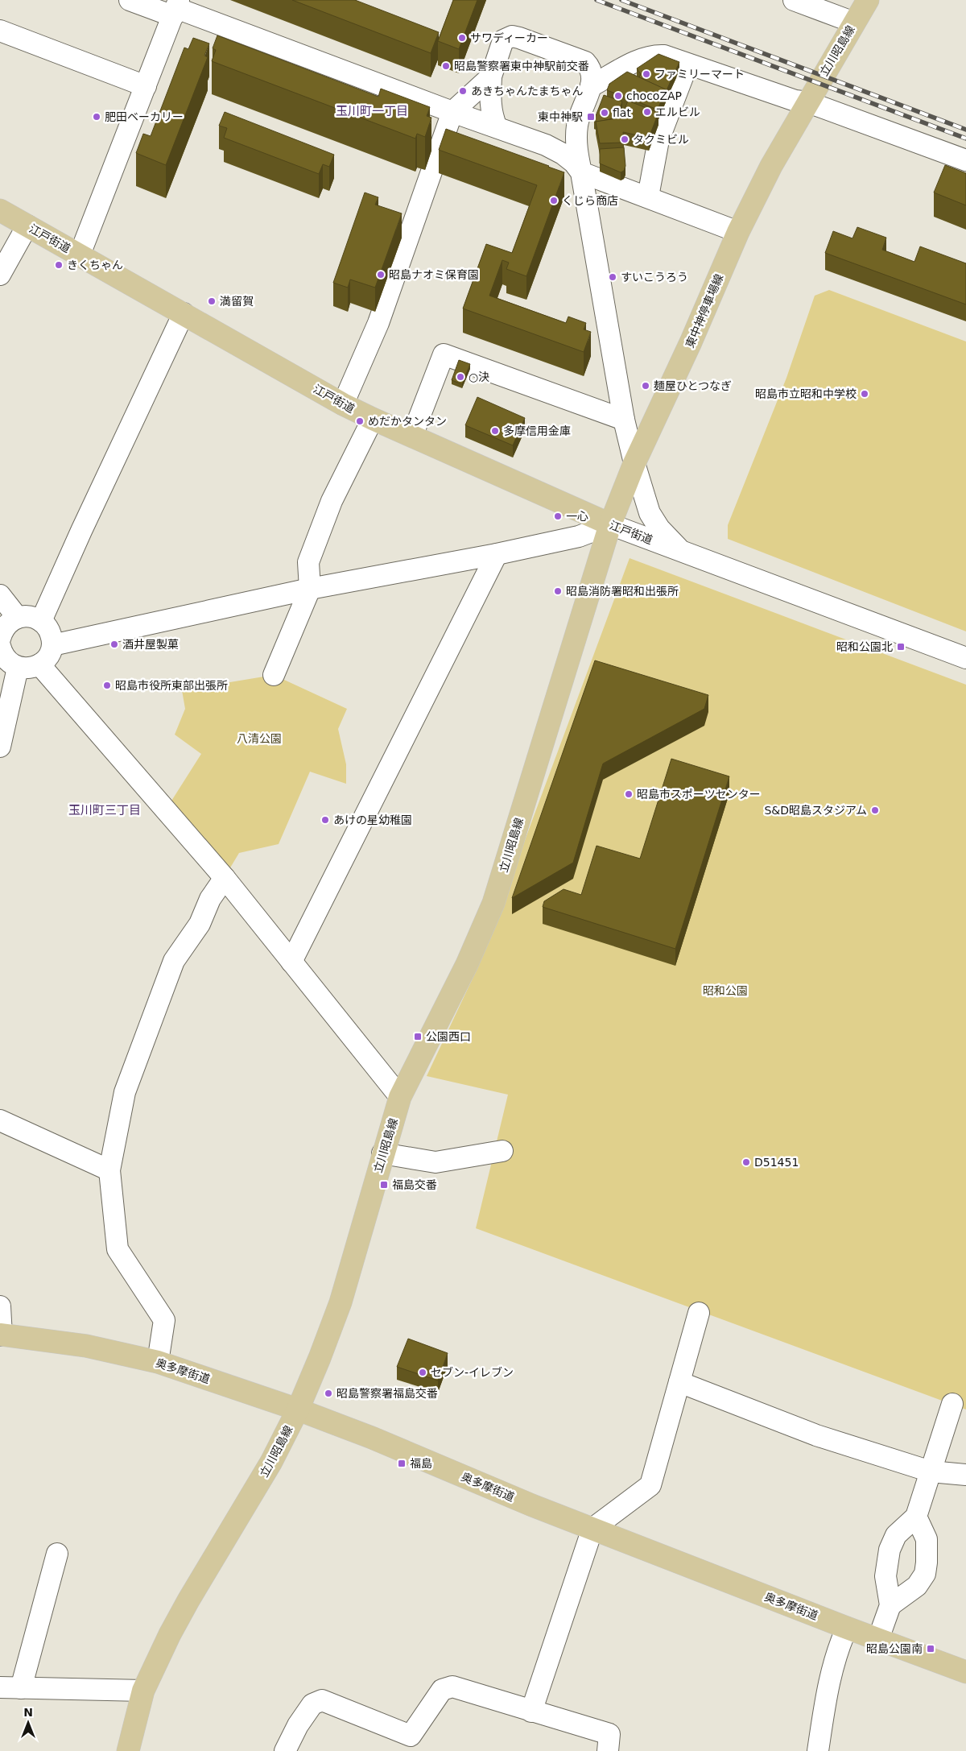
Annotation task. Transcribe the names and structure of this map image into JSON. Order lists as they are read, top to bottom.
{
  "streets": {
    "main road": [
      "立川昭島線",
      "江戸街道",
      "東中神停車場線",
      "奥多摩街道"
    ]
  },
  "crossings": [
    ["立川昭島線", "江戸街道"],
    ["立川昭島線", "東中神停車場線"],
    ["立川昭島線", "奥多摩街道"],
    ["江戸街道", "東中神停車場線"]
  ],
  "districts": ["玉川町一丁目", "玉川町三丁目"],
  "parks": ["八清公園", "昭和公園"],
  "places": {
    "other": [
      "サワディーカー",
      "昭島警察署東中神駅前交番",
      "ファミリーマート",
      "あきちゃんたまちゃん",
      "chocoZAP",
      "エルビル",
      "flat",
      "肥田ベーカリー",
      "タクミビル",
      "くじら商店",
      "きくちゃん",
      "昭島ナオミ保育園",
      "すいこうろう",
      "満留賀",
      "○決",
      "麺屋ひとつなぎ",
      "昭島市立昭和中学校",
      "めだかタンタン",
      "多摩信用金庫",
      "一心",
      "昭島消防署昭和出張所",
      "酒井屋製菓",
      "昭島市役所東部出張所",
      "昭島市スポーツセンター",
      "S&D昭島スタジアム",
      "あけの星幼稚園",
      "D51451",
      "セブン-イレブン",
      "昭島警察署福島交番"
    ],
    "transit": [
      "東中神駅",
      "昭和公園北",
      "公園西口",
      "福島交番",
      "福島",
      "昭島公園南"
    ]
  },
  "north": "top"
}
